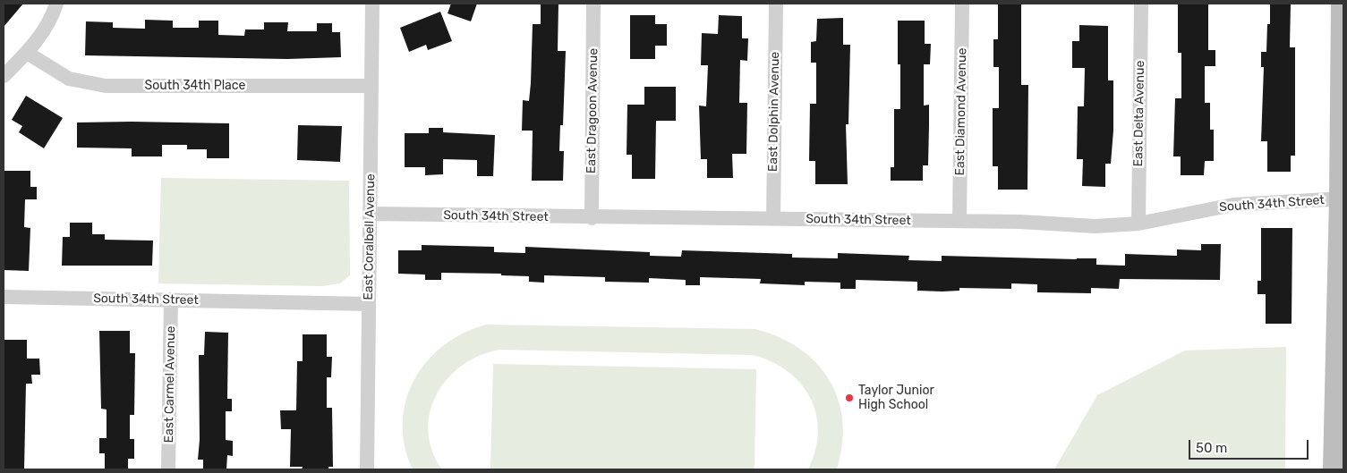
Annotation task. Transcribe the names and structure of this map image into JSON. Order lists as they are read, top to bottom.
{
  "streets": {
    "street": [
      "South 34th Place",
      "East Dragoon Avenue",
      "East Dolphin Avenue",
      "East Diamond Avenue",
      "East Delta Avenue",
      "South 34th Street",
      "East Coralbell Avenue",
      "East Carmel Avenue"
    ]
  },
  "crossings": [
    ["South 34th Place", "East Coralbell Avenue"],
    ["East Dragoon Avenue", "South 34th Street"],
    ["East Dolphin Avenue", "South 34th Street"],
    ["East Diamond Avenue", "South 34th Street"],
    ["East Delta Avenue", "South 34th Street"],
    ["South 34th Street", "East Coralbell Avenue"],
    ["South 34th Street", "East Carmel Avenue"]
  ],
  "places": ["Taylor Junior High School"],
  "scale_bar": "50 m"
}
